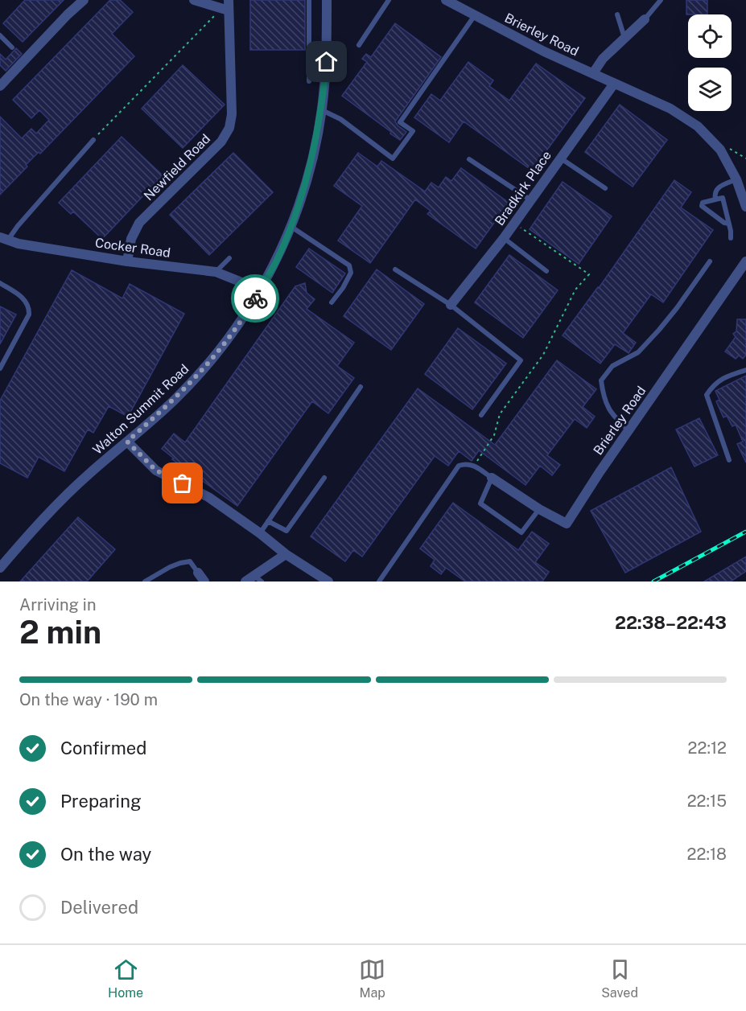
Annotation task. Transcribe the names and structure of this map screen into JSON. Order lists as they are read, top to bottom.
{
  "streets": {
    "street": [
      "Brierley Road",
      "Newfield Road",
      "Bradkirk Place",
      "Cocker Road",
      "Walton Summit Road"
    ]
  },
  "crossings": [
    ["Brierley Road", "Bradkirk Place"],
    ["Newfield Road", "Cocker Road"],
    ["Cocker Road", "Walton Summit Road"]
  ],
  "page": {
    "heading": ["2 min", "Arriving in", "22:38–22:43"],
    "bar": "On the way · 190 m",
    "list": [
      ["Confirmed", "22:12"],
      ["Preparing", "22:15"],
      ["On the way", "22:18"],
      "Delivered"
    ],
    "tabs": ["Home", "Map", "Saved"]
  }
}
